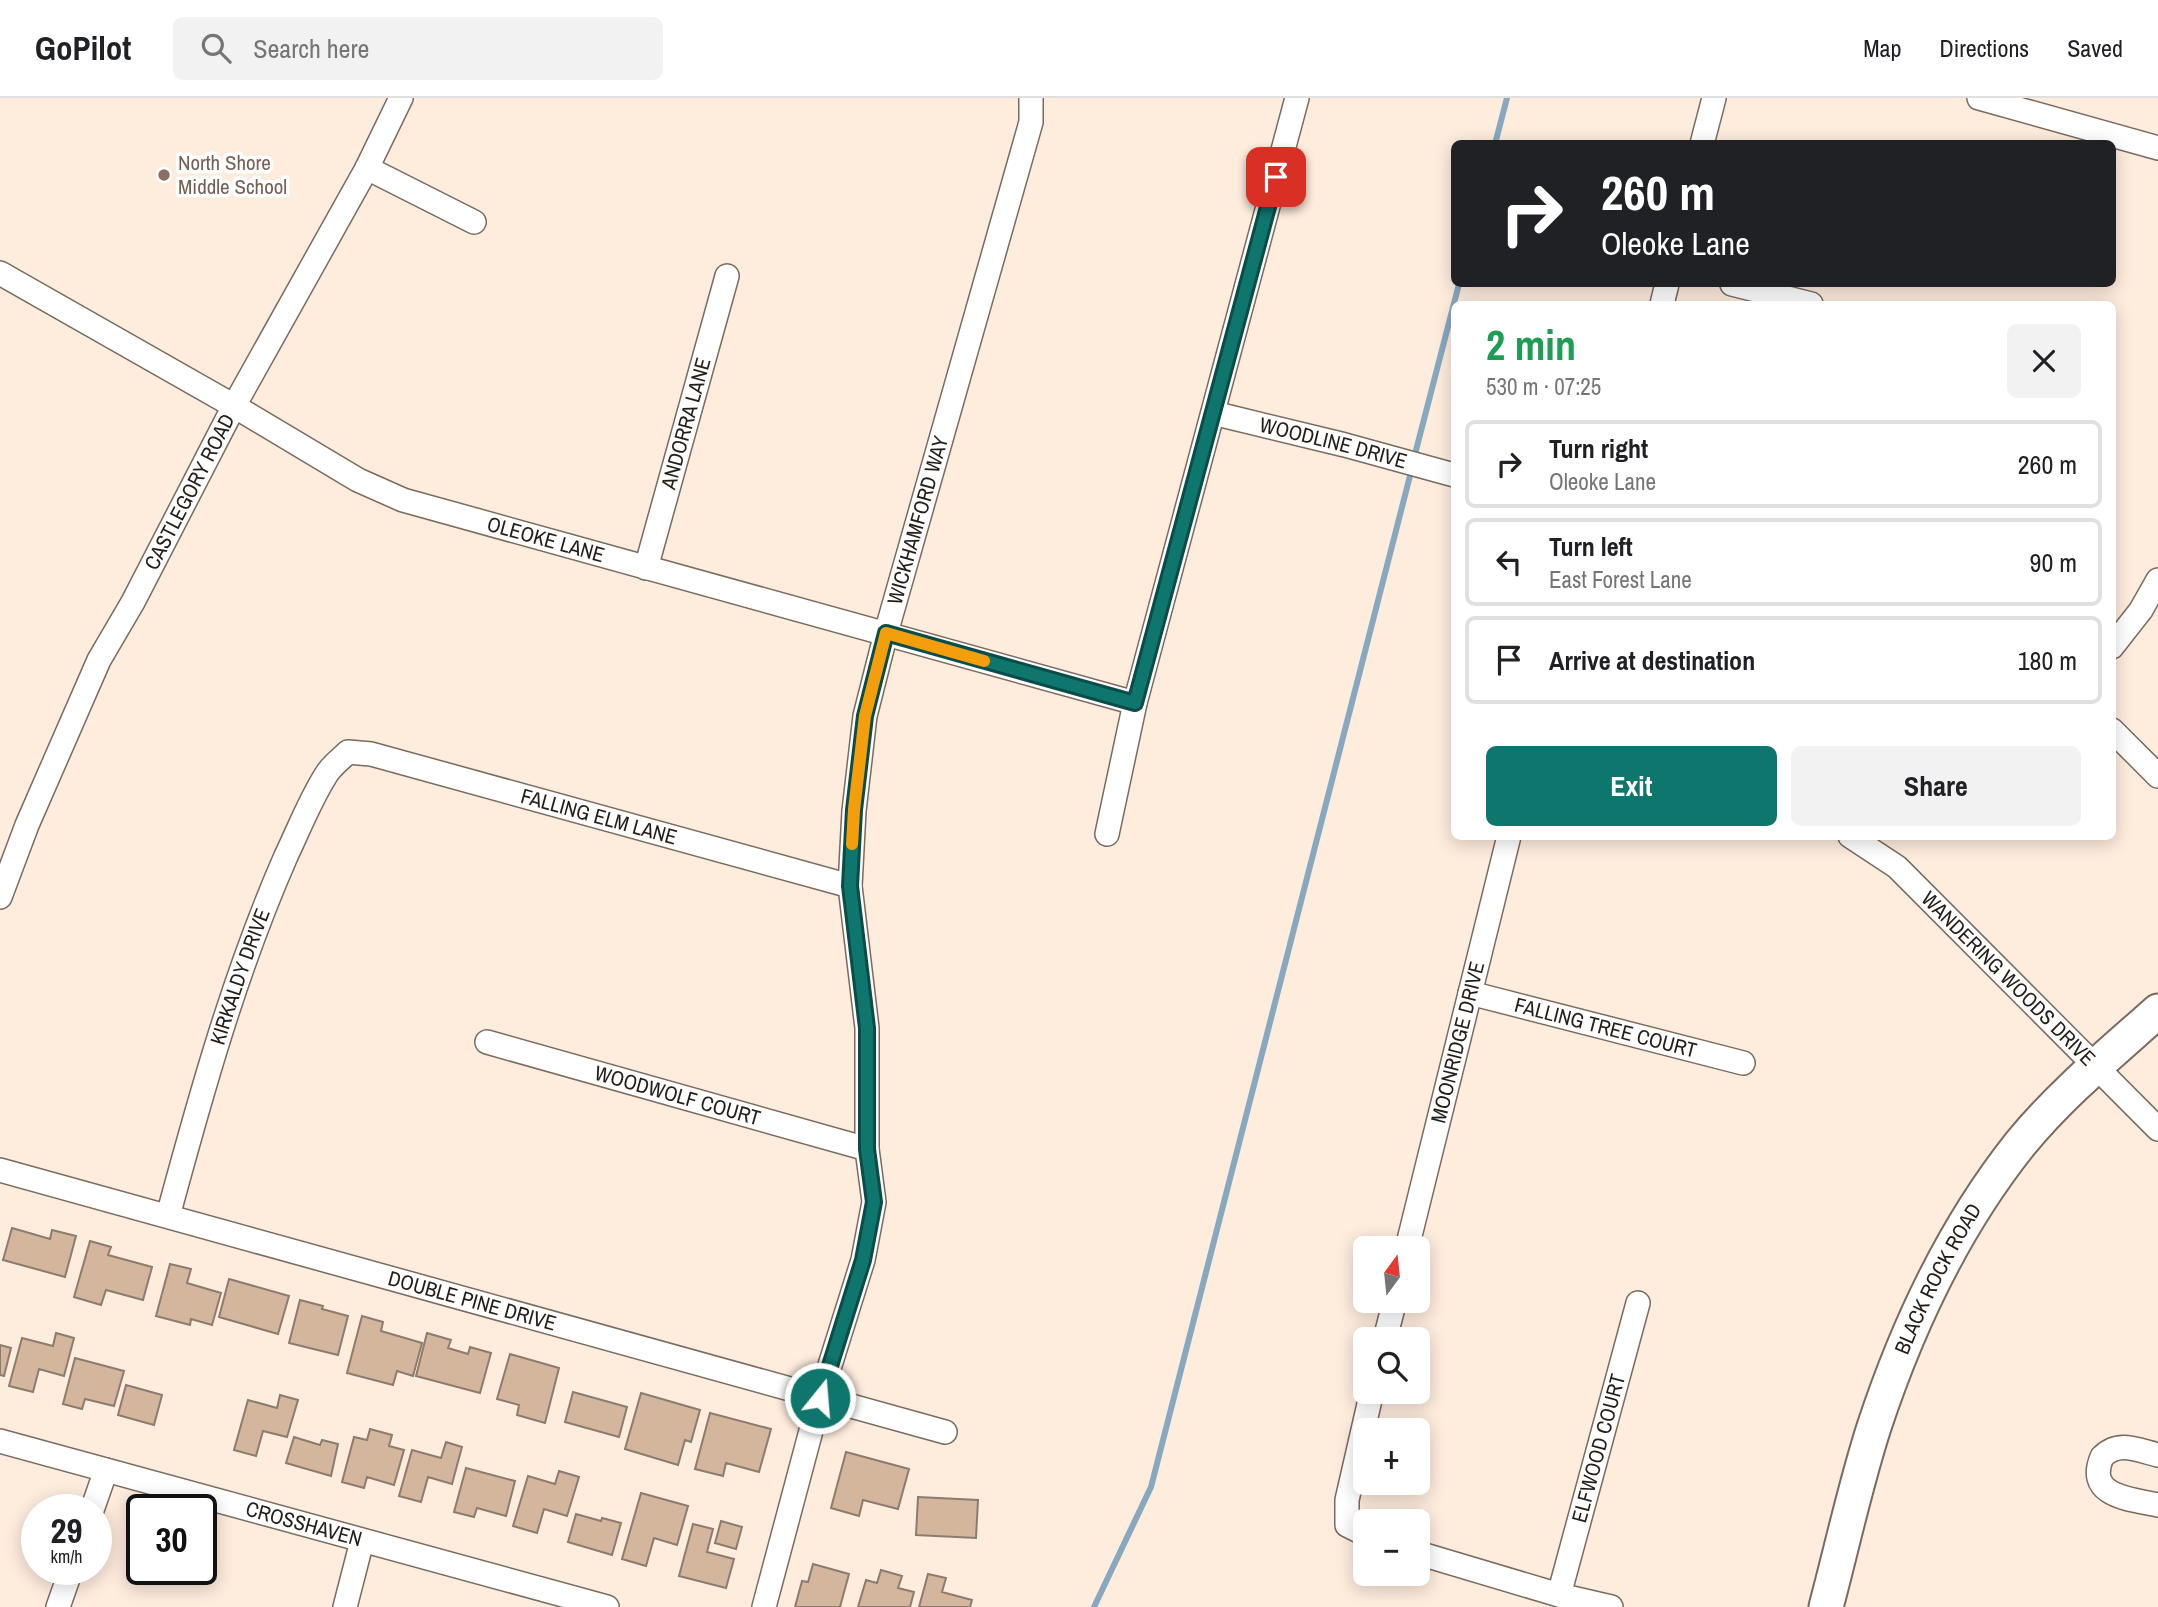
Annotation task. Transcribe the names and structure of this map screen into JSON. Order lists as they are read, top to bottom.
{
  "streets": {
    "street": [
      "ANDORRA LANE",
      "WOODLINE DRIVE",
      "CASTLEGORY ROAD",
      "WICKHAMFORD WAY",
      "OLEOKE LANE",
      "FALLING ELM LANE",
      "KIRKALDY DRIVE",
      "WANDERING WOODS DRIVE",
      "FALLING TREE COURT",
      "MOONRIDGE DRIVE",
      "WOODWOLF COURT",
      "BLACK ROCK ROAD",
      "DOUBLE PINE DRIVE",
      "ELFWOOD COURT",
      "CROSSHAVEN"
    ]
  },
  "crossings": [
    ["ANDORRA LANE", "OLEOKE LANE"],
    ["CASTLEGORY ROAD", "OLEOKE LANE"],
    ["WICKHAMFORD WAY", "OLEOKE LANE"],
    ["WICKHAMFORD WAY", "FALLING ELM LANE"],
    ["WICKHAMFORD WAY", "WOODWOLF COURT"],
    ["WICKHAMFORD WAY", "DOUBLE PINE DRIVE"],
    ["FALLING ELM LANE", "KIRKALDY DRIVE"],
    ["KIRKALDY DRIVE", "DOUBLE PINE DRIVE"],
    ["WANDERING WOODS DRIVE", "BLACK ROCK ROAD"],
    ["FALLING TREE COURT", "MOONRIDGE DRIVE"]
  ],
  "places": ["North Shore Middle School"],
  "north": "top",
  "page": {
    "header": "GoPilot",
    "search": "Search here",
    "nav": ["Map", "Directions", "Saved"],
    "turn": ["260 m", "Oleoke Lane"],
    "heading": ["2 min", "530 m · 07:25"],
    "list": [
      {
        "name": "Turn right",
        "note": "Oleoke Lane",
        "value": "260 m"
      },
      {
        "name": "Turn left",
        "note": "East Forest Lane",
        "value": "90 m"
      },
      {
        "name": "Arrive at destination",
        "value": "180 m"
      }
    ],
    "buttons": ["Exit", "Share"],
    "map_buttons": ["+", "−"],
    "speed": "29 km/h",
    "limit": "30"
  }
}
